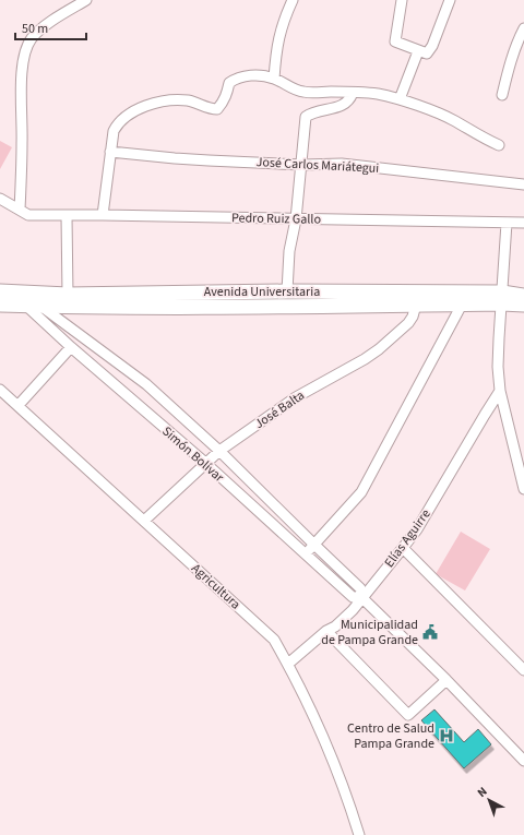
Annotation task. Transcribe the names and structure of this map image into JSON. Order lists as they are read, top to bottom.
{
  "streets": {
    "main road": ["Avenida Universitaria"],
    "street": [
      "José Carlos Mariátegui",
      "Pedro Ruiz Gallo",
      "José Balta",
      "Simón Bolívar",
      "Elías Aguirre",
      "Agricultura"
    ]
  },
  "crossings": [
    ["Avenida Universitaria", "José Balta"],
    ["Avenida Universitaria", "Simón Bolívar"],
    ["José Balta", "Simón Bolívar"],
    ["José Balta", "Agricultura"],
    ["Simón Bolívar", "Elías Aguirre"],
    ["Elías Aguirre", "Agricultura"]
  ],
  "places": {
    "public building": ["Municipalidad de Pampa Grande"],
    "hospital": ["Centro de Salud Pampa Grande"]
  },
  "scale_bar": "50 m",
  "north": "top left"
}
